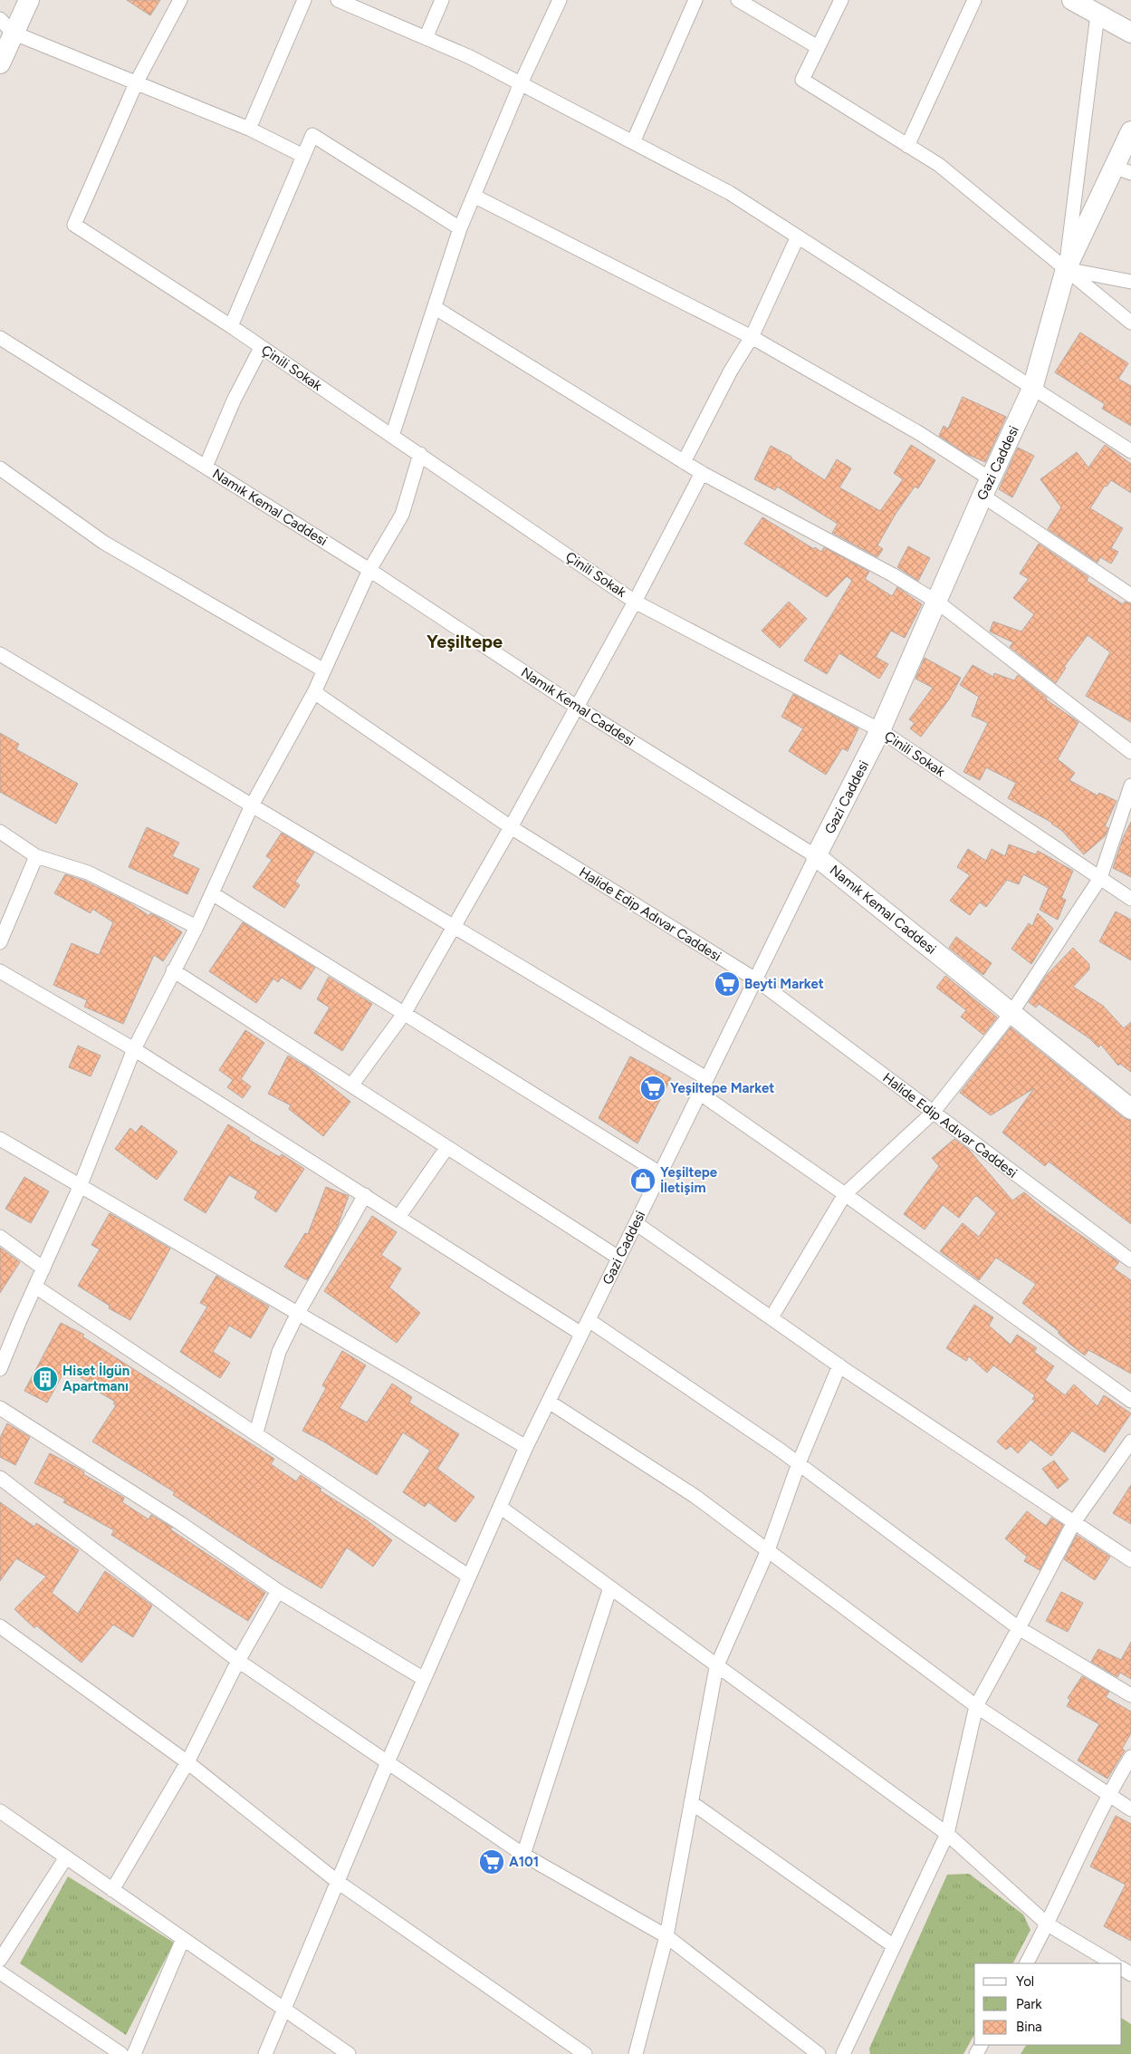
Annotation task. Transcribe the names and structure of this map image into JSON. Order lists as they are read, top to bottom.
{
  "streets": {
    "street": [
      "Çinili Sokak",
      "Gazi Caddesi",
      "Namık Kemal Caddesi",
      "Halide Edip Adıvar Caddesi"
    ]
  },
  "crossings": [
    ["Çinili Sokak", "Gazi Caddesi"],
    ["Gazi Caddesi", "Namık Kemal Caddesi"],
    ["Gazi Caddesi", "Halide Edip Adıvar Caddesi"]
  ],
  "districts": ["Yeşiltepe"],
  "places": {
    "supermarket": ["Beyti Market", "Yeşiltepe Market", "A101"],
    "shop": ["Yeşiltepe İletişim"],
    "building": ["Hiset İlgün Apartmanı"]
  },
  "legend": ["Yol", "Park", "Bina"]
}
